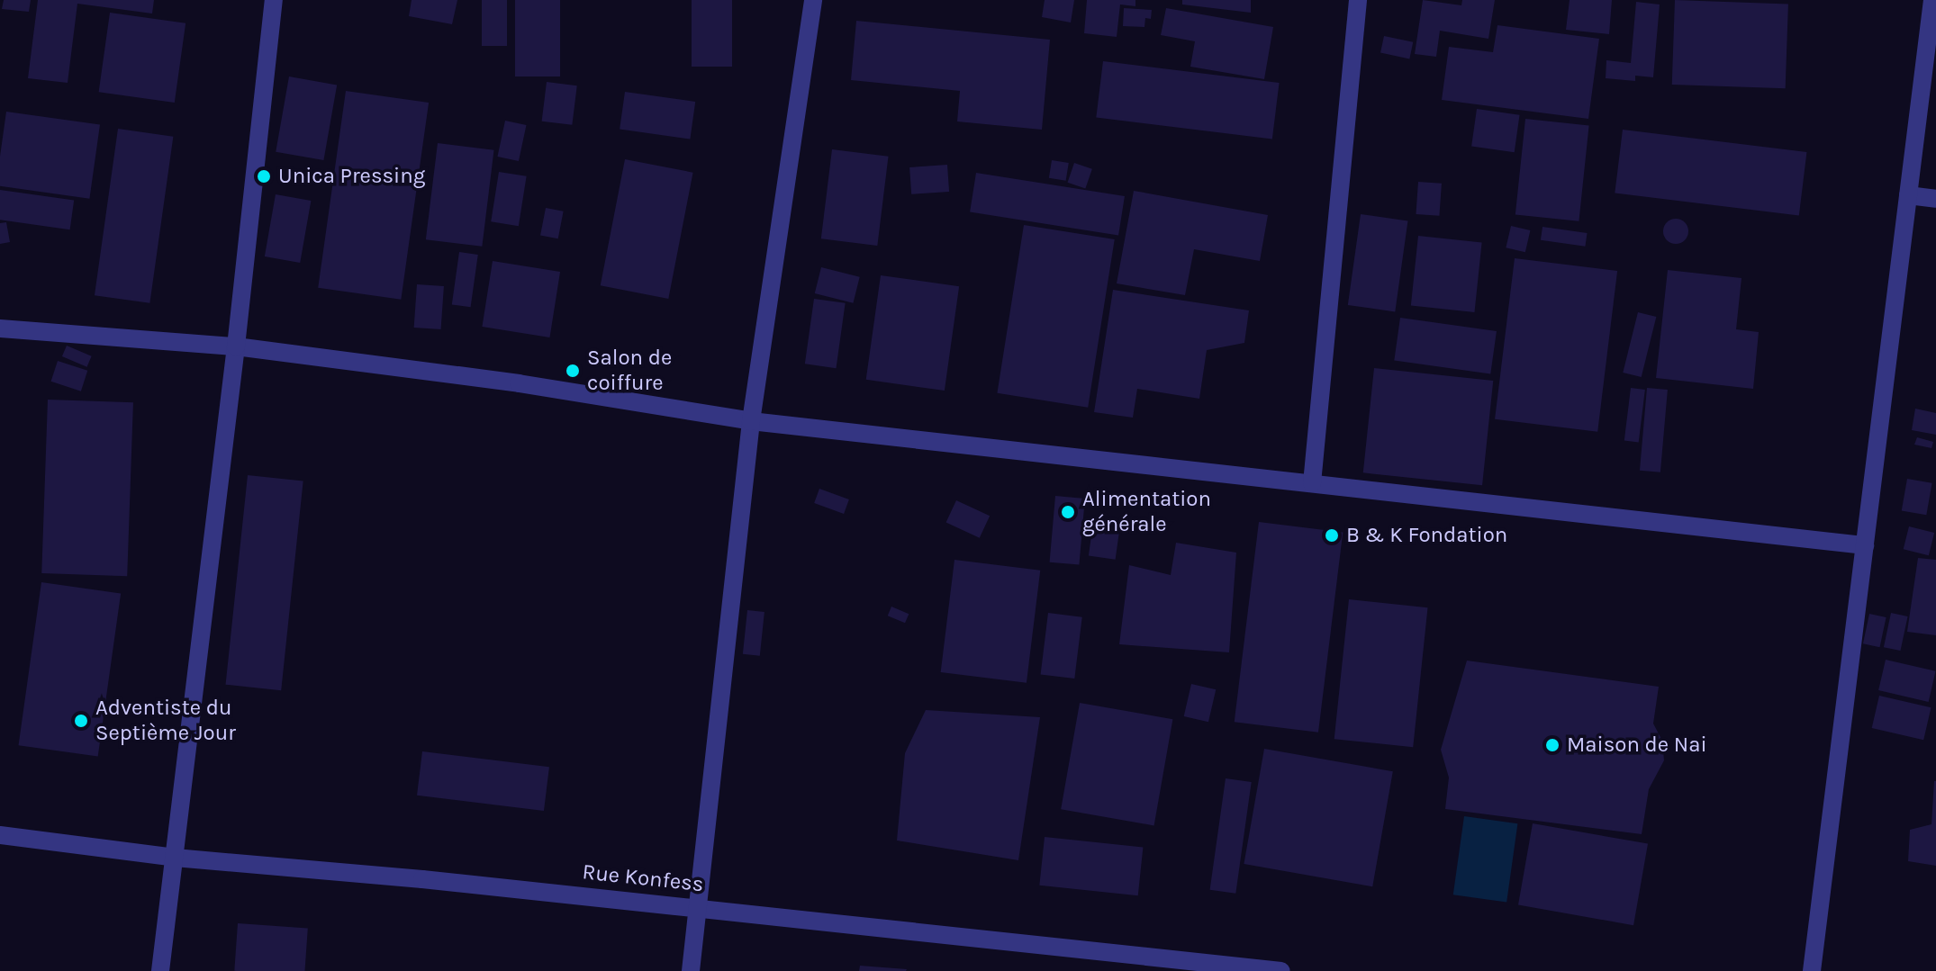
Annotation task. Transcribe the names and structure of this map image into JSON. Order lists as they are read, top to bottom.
{
  "streets": {
    "street": ["Rue Konfess"]
  },
  "places": [
    "Unica Pressing",
    "Salon de coiffure",
    "Alimentation générale",
    "B & K Fondation",
    "Adventiste du Septième Jour",
    "Maison de Nai"
  ]
}
